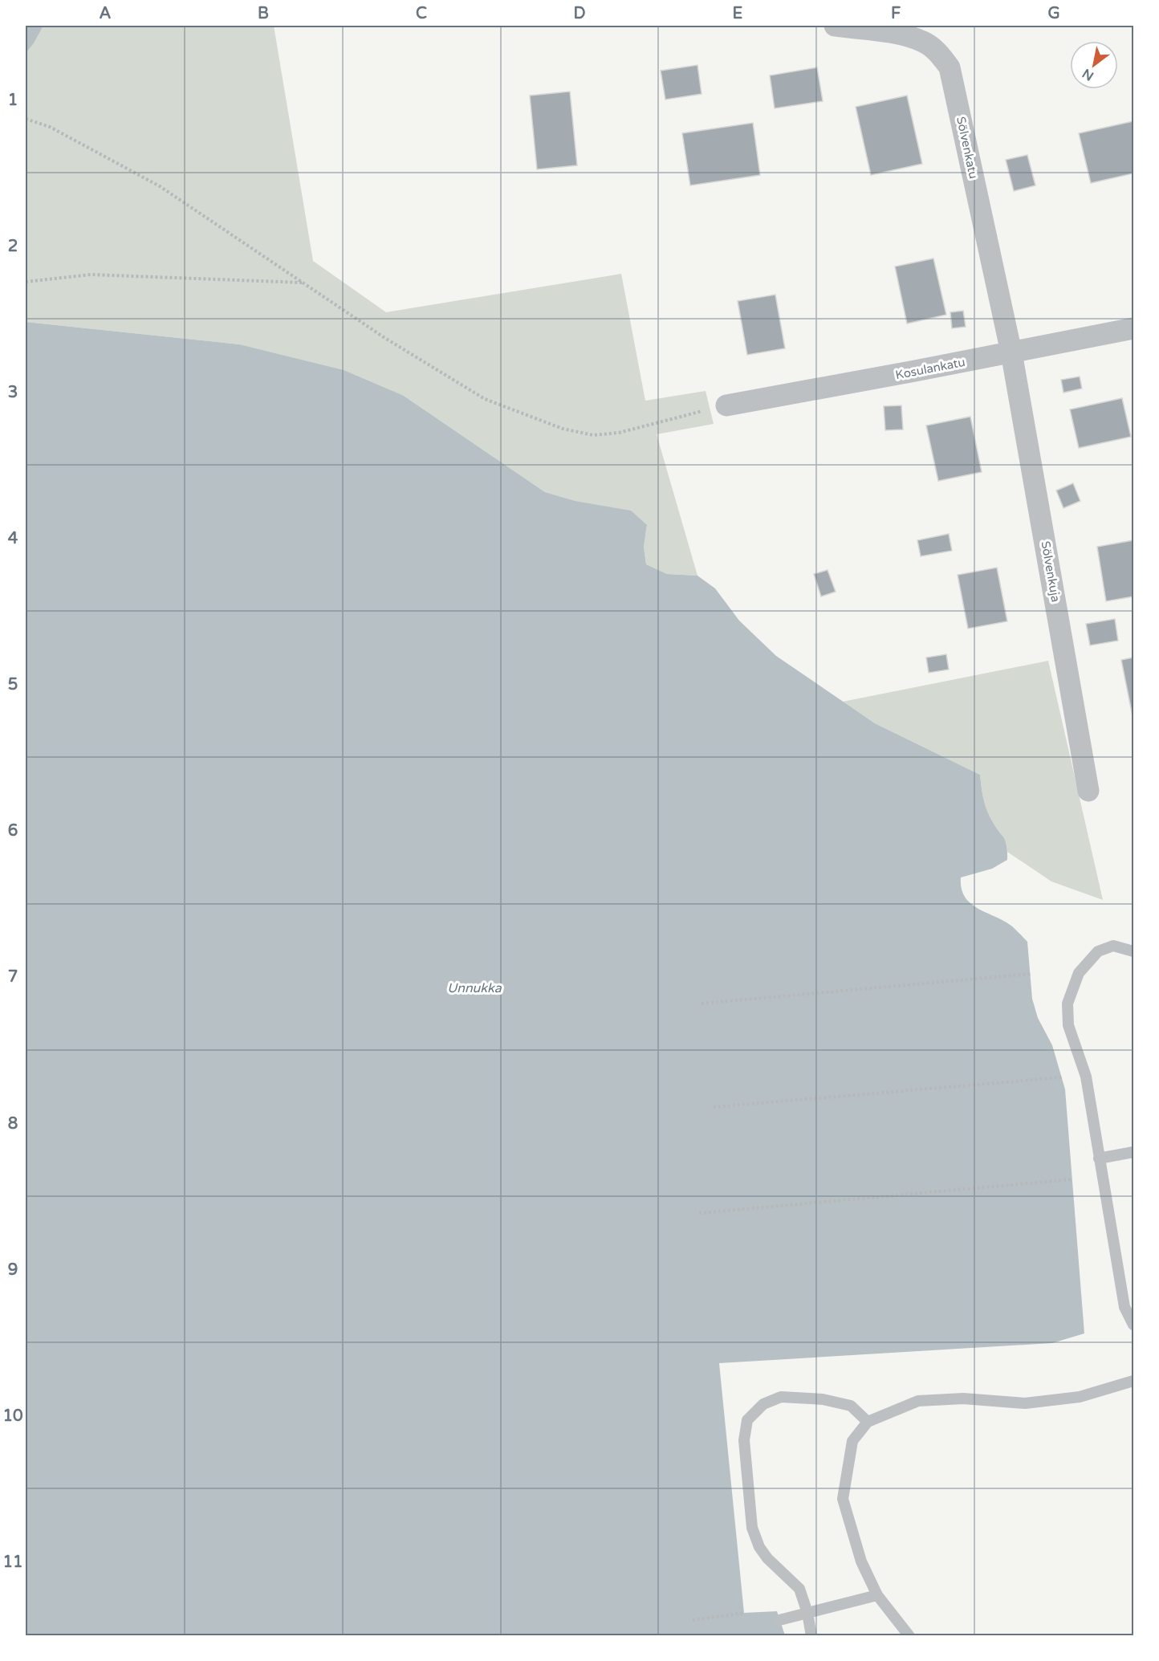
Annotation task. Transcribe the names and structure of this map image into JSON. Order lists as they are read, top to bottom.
{
  "streets": {
    "street": ["Sölvenkatu", "Kosulankatu", "Sölvenkuja"]
  },
  "crossings": [
    ["Sölvenkatu", "Kosulankatu"],
    ["Sölvenkatu", "Sölvenkuja"],
    ["Kosulankatu", "Sölvenkuja"]
  ],
  "water": ["Unnukka"],
  "north": "bottom left",
  "grid": {
    "columns": [
      "A",
      "B",
      "C",
      "D",
      "E",
      "F",
      "G"
    ],
    "rows": [
      "1",
      "2",
      "3",
      "4",
      "5",
      "6",
      "7",
      "8",
      "9",
      "10",
      "11"
    ]
  }
}
